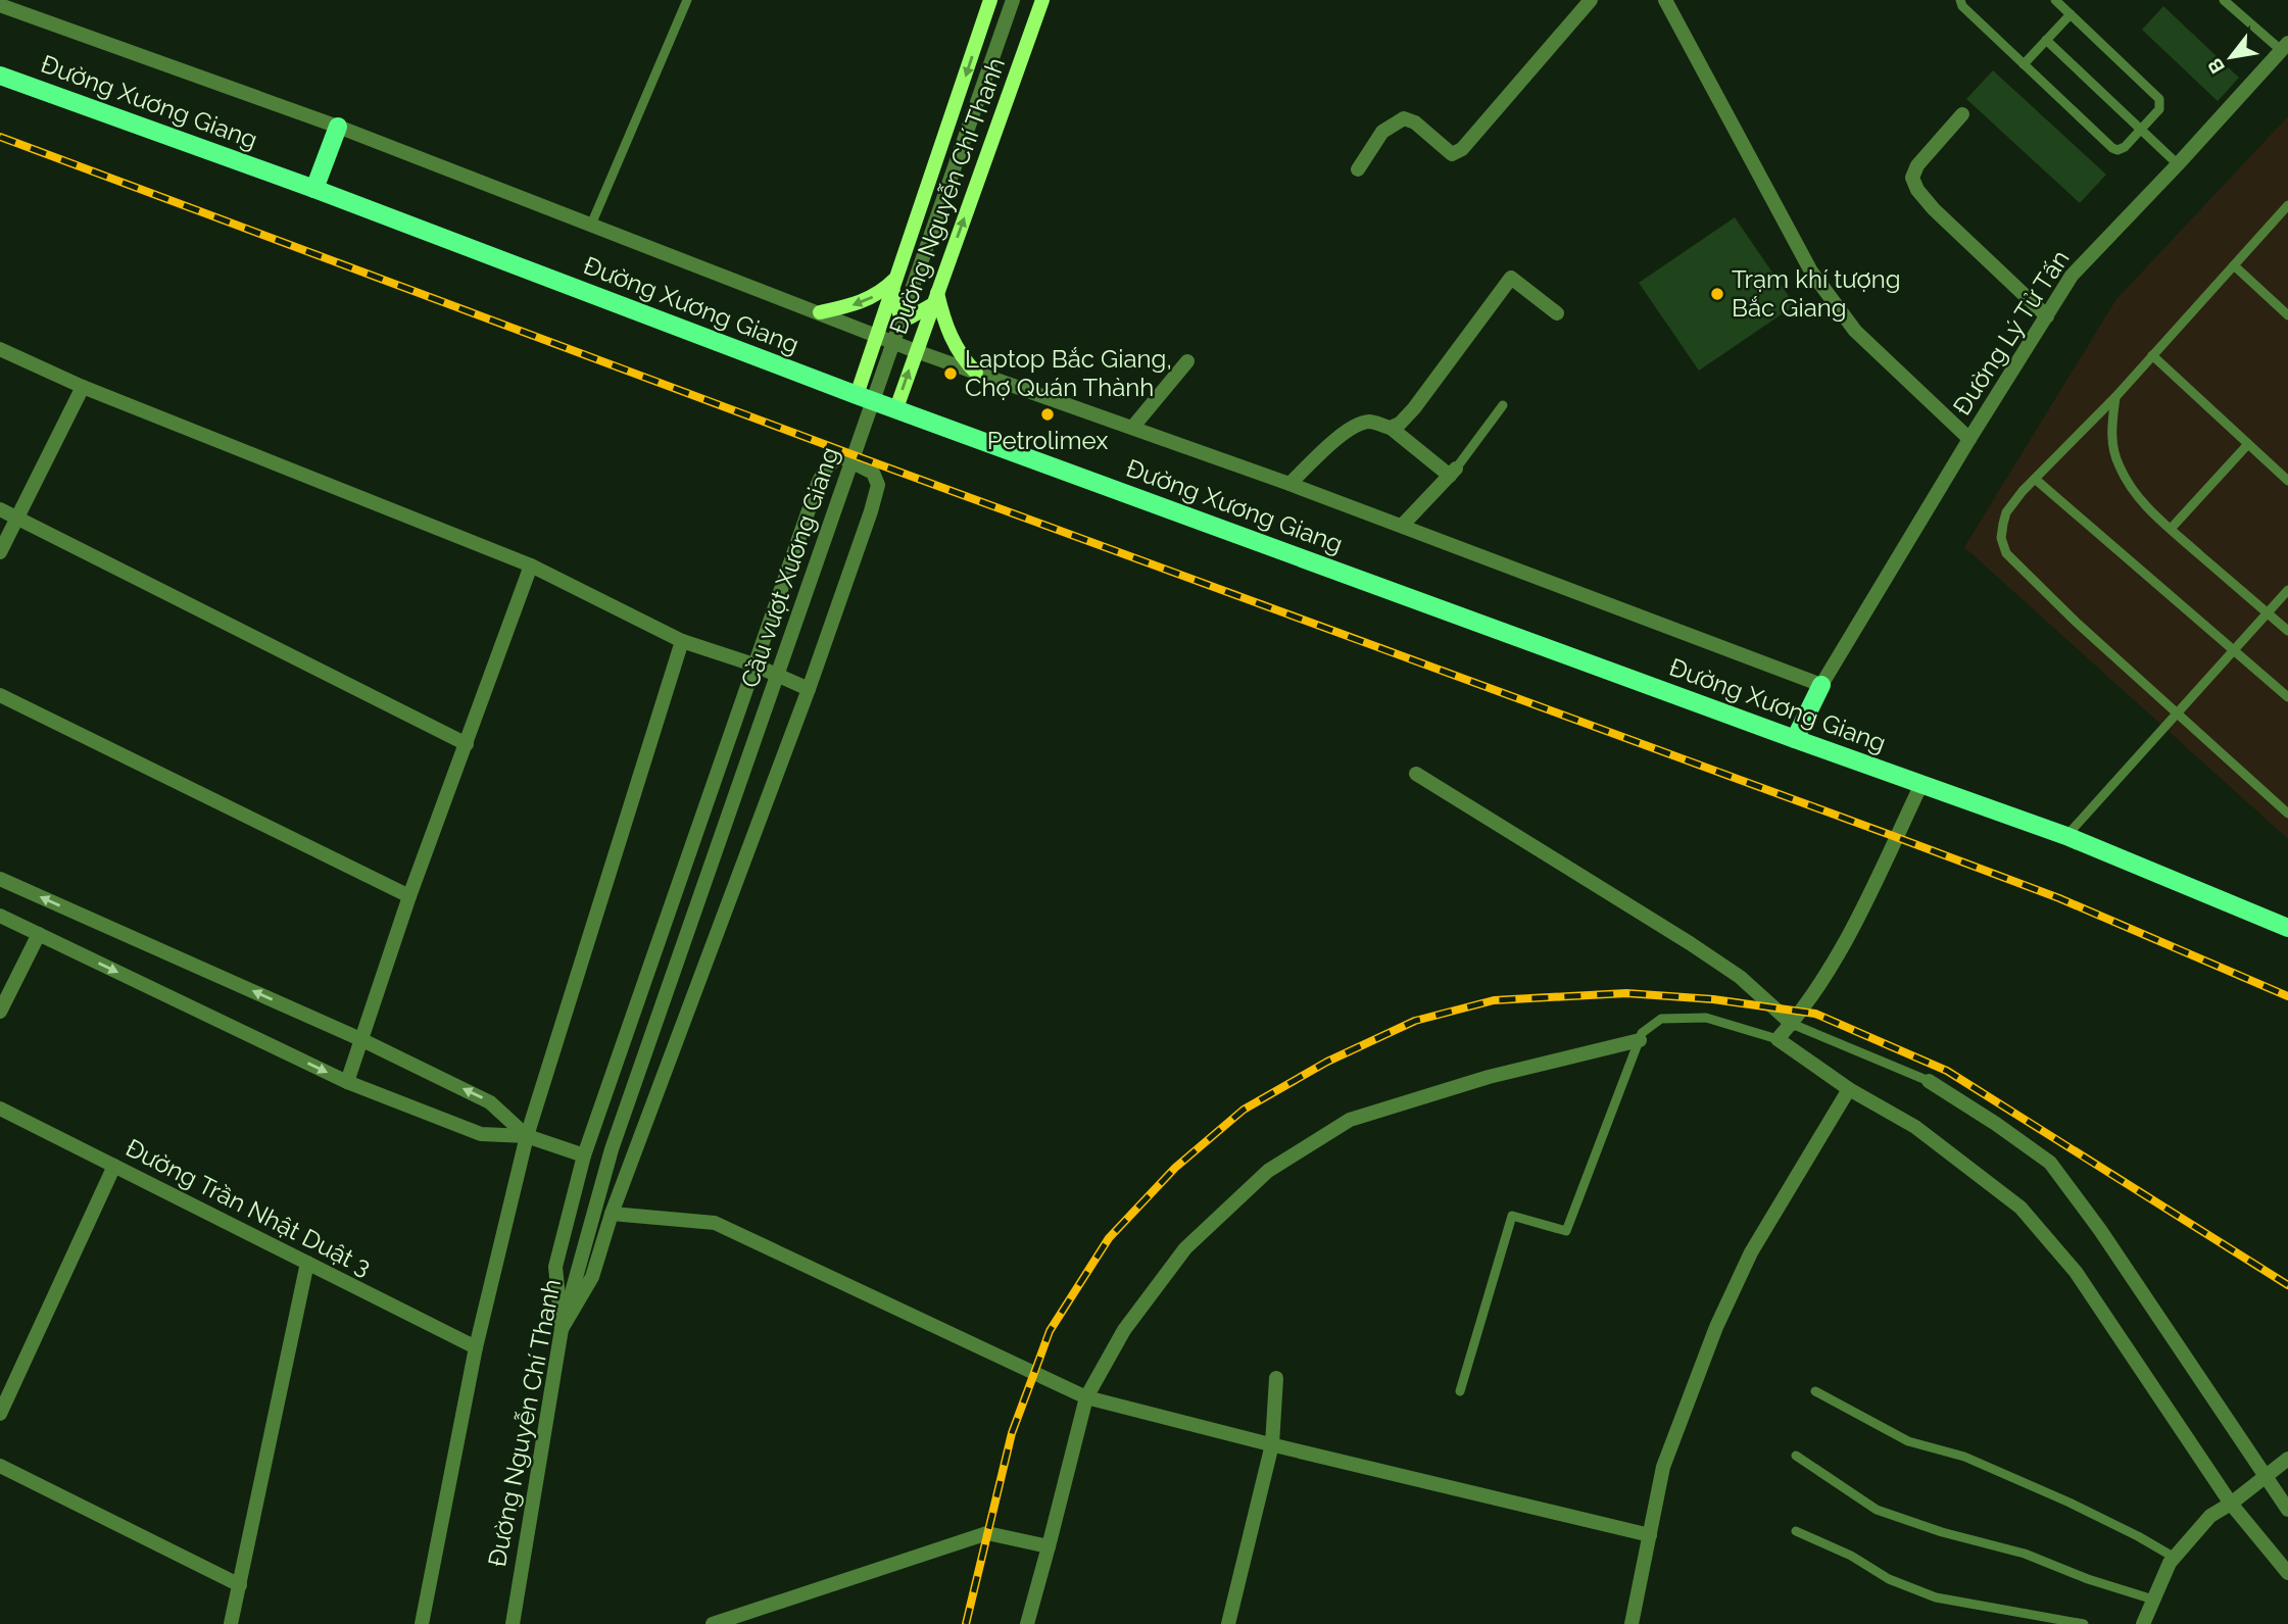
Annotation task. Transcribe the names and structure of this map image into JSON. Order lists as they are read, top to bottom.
{
  "streets": {
    "main road": ["Đường Xương Giang", "Đường Nguyễn Chí Thanh"],
    "street": ["Đường Lý Tử Tấn", "Cầu vượt Xương Giang", "Đường Trần Nhật Duật 3"]
  },
  "crossings": [
    ["Đường Xương Giang", "Đường Nguyễn Chí Thanh"],
    ["Đường Xương Giang", "Đường Lý Tử Tấn"],
    ["Đường Nguyễn Chí Thanh", "Cầu vượt Xương Giang"]
  ],
  "places": ["Trạm khí tượng Bắc Giang", "Laptop Bắc Giang, Chợ Quán Thành", "Petrolimex"],
  "north": "bottom left"
}
